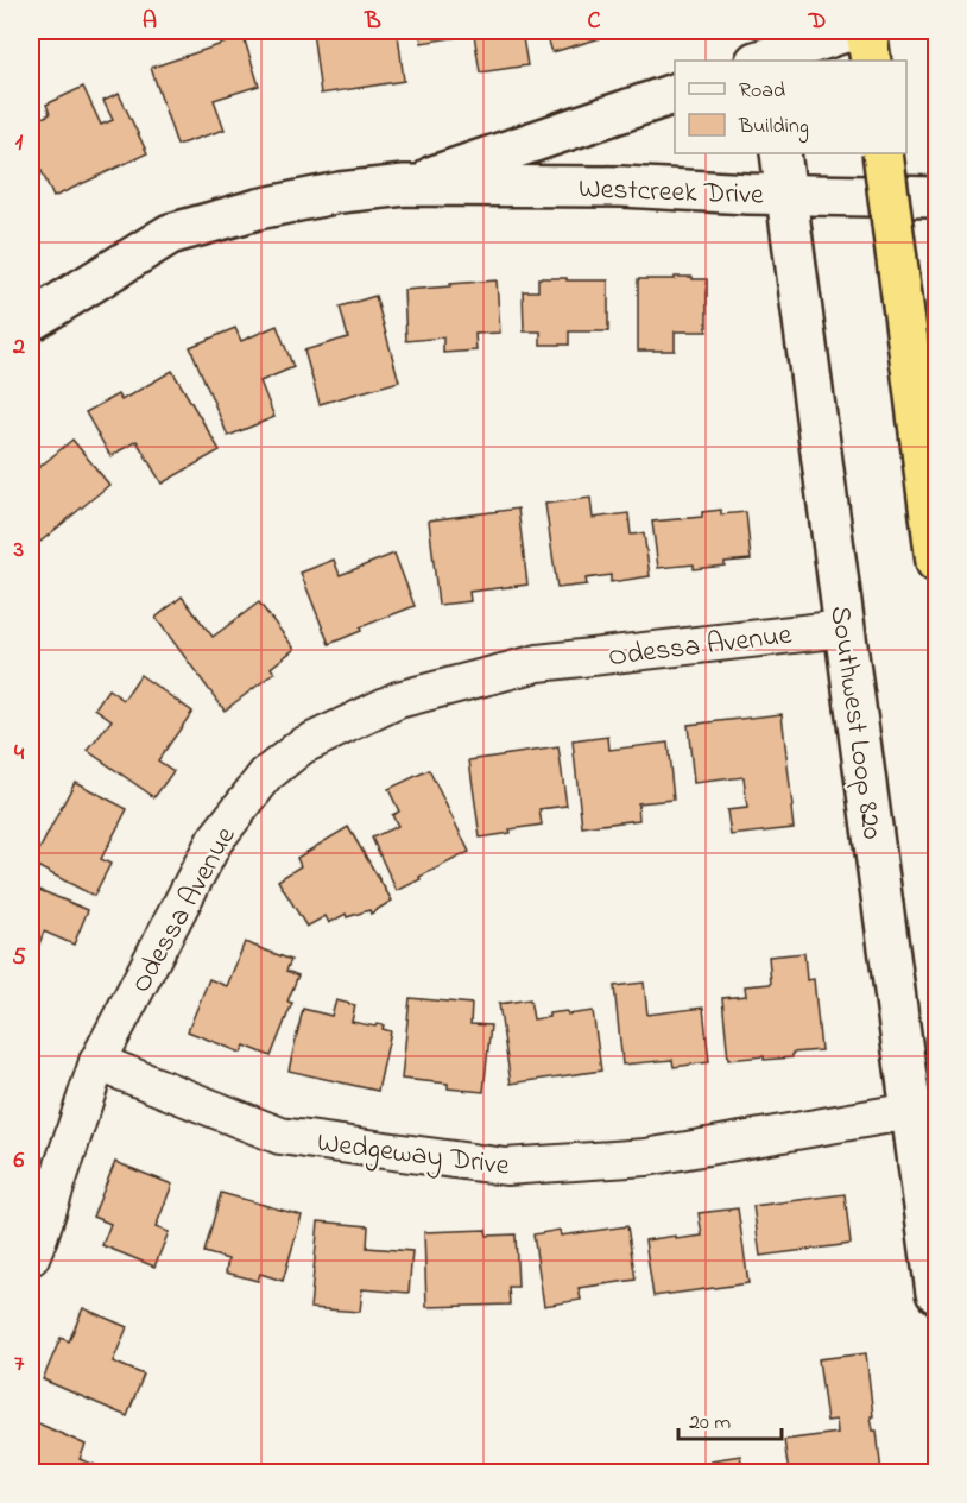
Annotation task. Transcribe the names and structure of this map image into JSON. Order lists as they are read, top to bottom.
{
  "streets": {
    "street": [
      "Westcreek Drive",
      "Odessa Avenue",
      "Southwest Loop 820",
      "Wedgeway Drive"
    ]
  },
  "crossings": [
    ["Westcreek Drive", "Southwest Loop 820"],
    ["Odessa Avenue", "Southwest Loop 820"],
    ["Odessa Avenue", "Wedgeway Drive"],
    ["Southwest Loop 820", "Wedgeway Drive"]
  ],
  "legend": ["Road", "Building"],
  "scale_bar": "20 m",
  "grid": {
    "columns": [
      "A",
      "B",
      "C",
      "D"
    ],
    "rows": [
      "1",
      "2",
      "3",
      "4",
      "5",
      "6",
      "7"
    ]
  }
}
